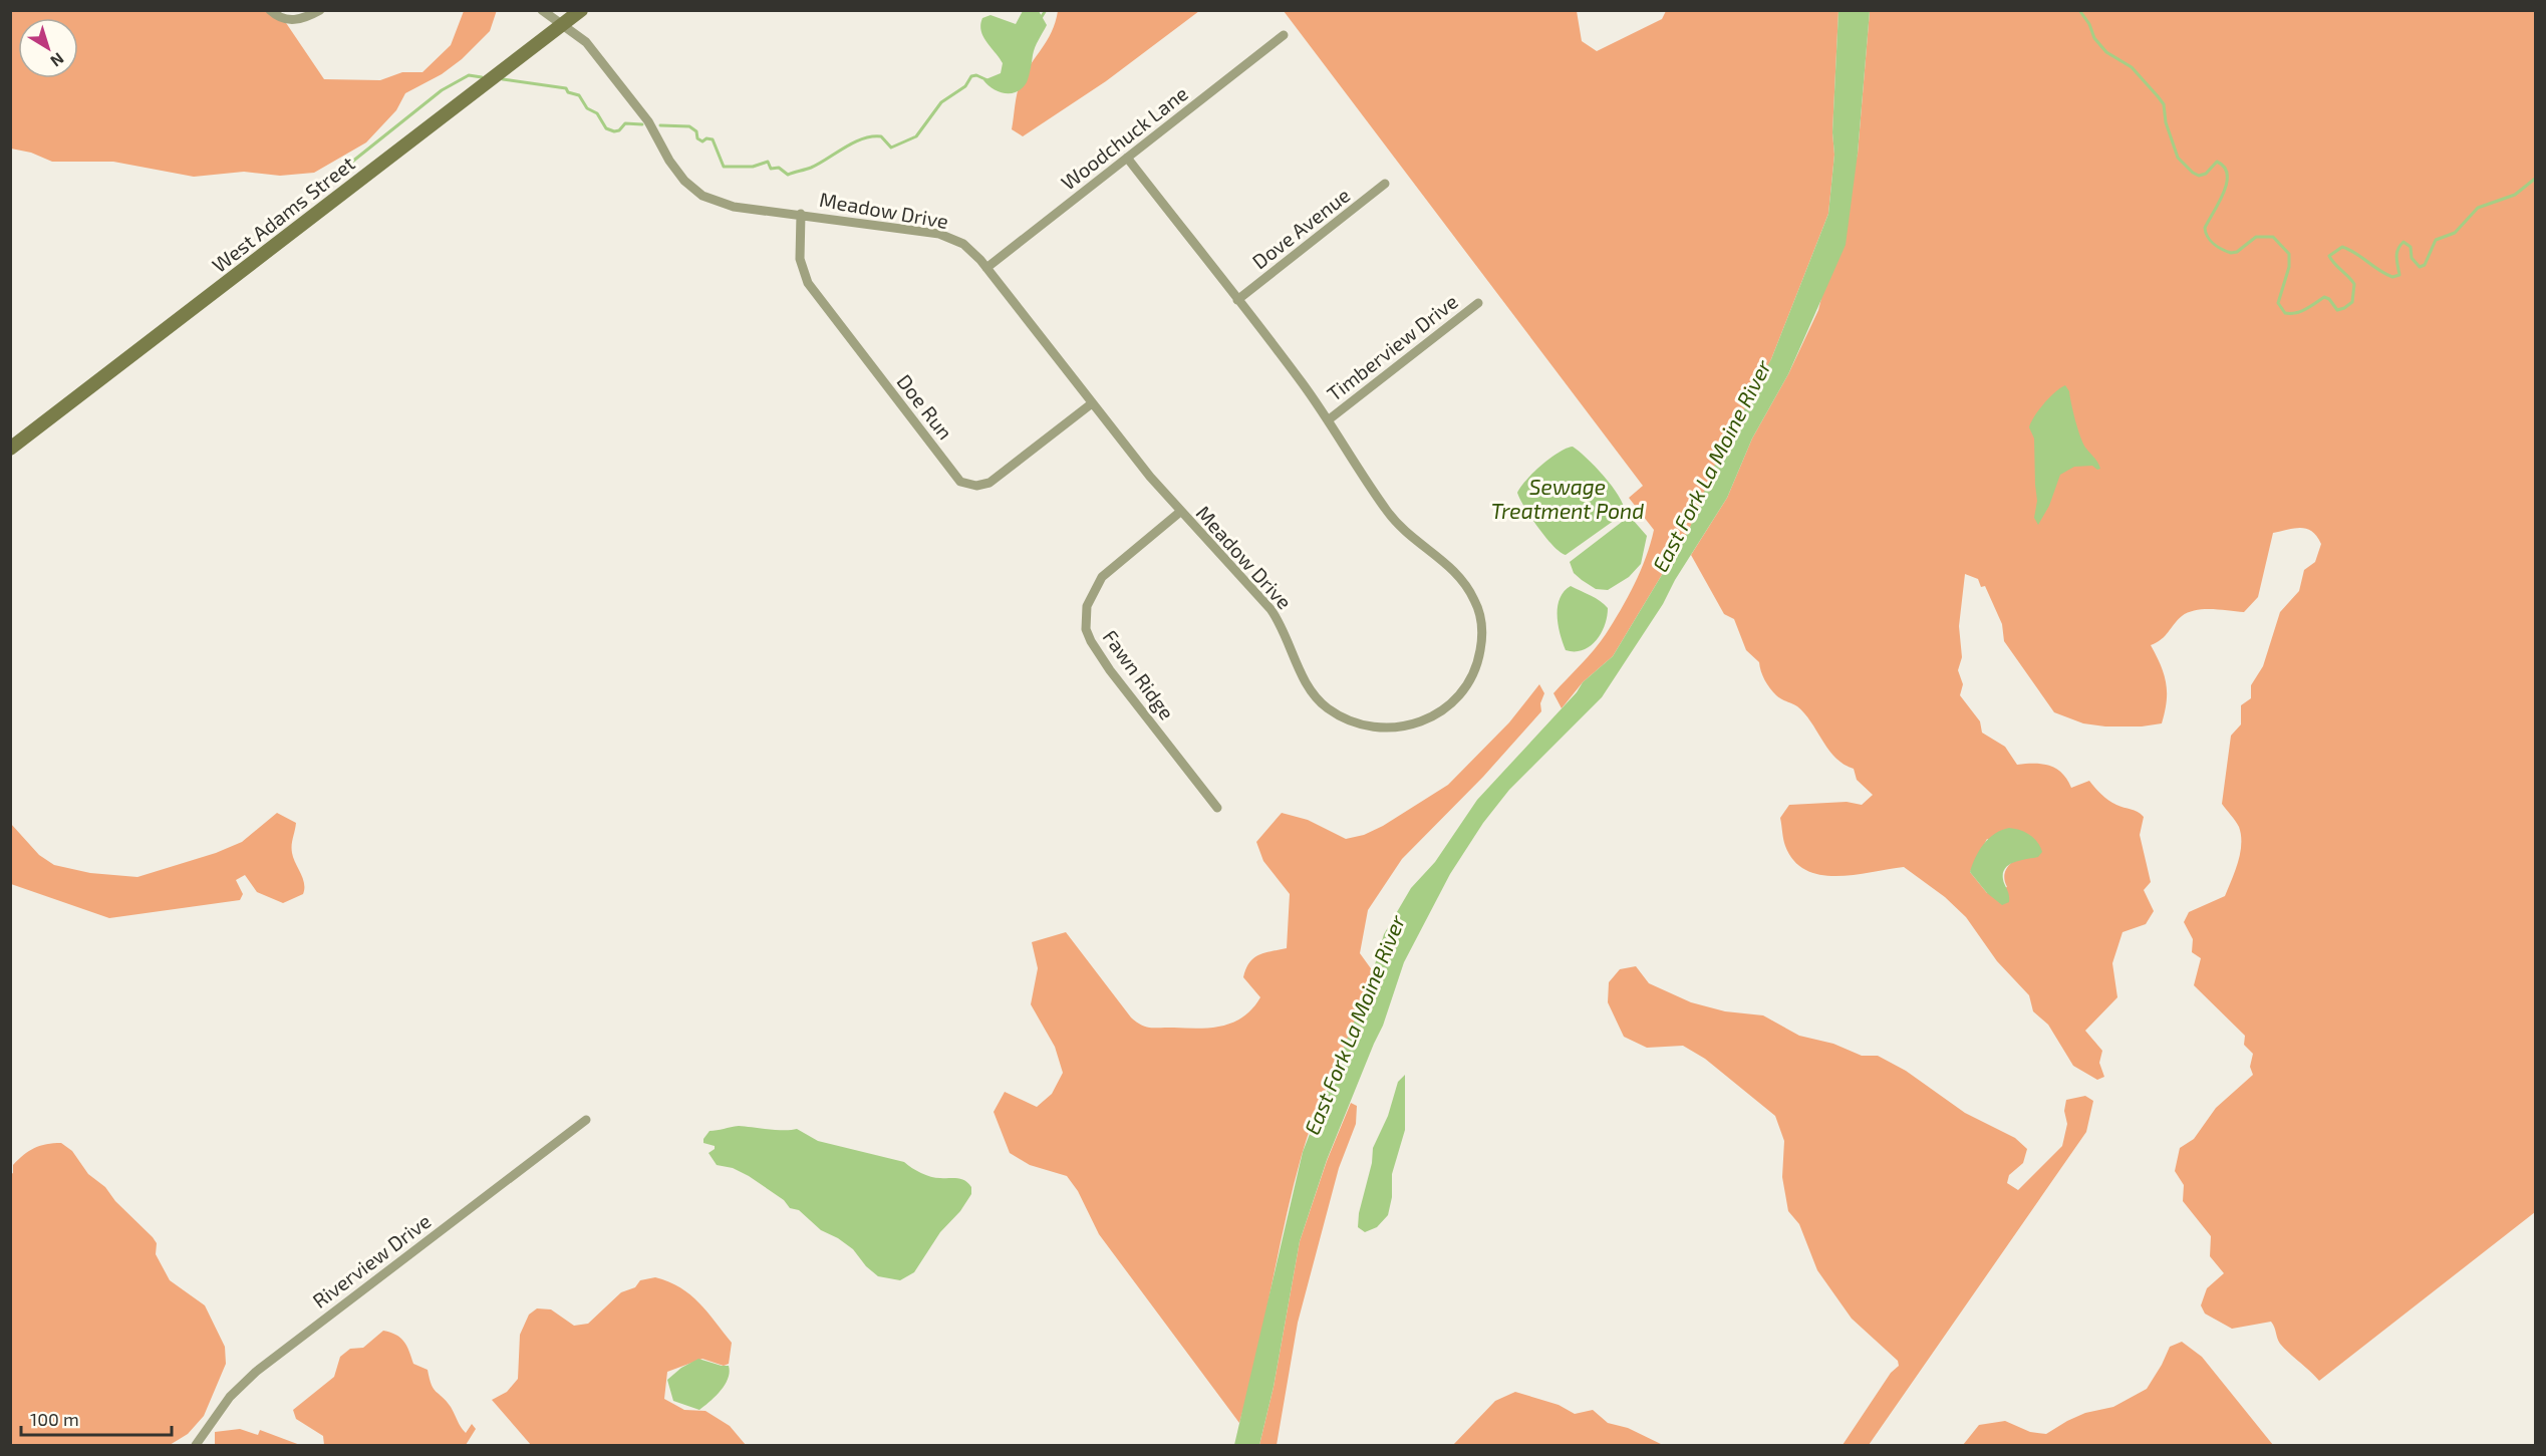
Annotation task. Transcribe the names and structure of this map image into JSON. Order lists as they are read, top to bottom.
{
  "streets": {
    "street": [
      "Woodchuck Lane",
      "Meadow Drive",
      "West Adams Street",
      "Dove Avenue",
      "Timberview Drive",
      "Doe Run",
      "Fawn Ridge",
      "Riverview Drive"
    ]
  },
  "crossings": [
    ["Woodchuck Lane", "Meadow Drive"],
    ["Meadow Drive", "West Adams Street"],
    ["Meadow Drive", "Dove Avenue"],
    ["Meadow Drive", "Timberview Drive"],
    ["Meadow Drive", "Doe Run"],
    ["Meadow Drive", "Fawn Ridge"]
  ],
  "water": ["East Fork La Moine River", "Sewage Treatment Pond"],
  "scale_bar": "100 m",
  "north": "bottom right"
}
